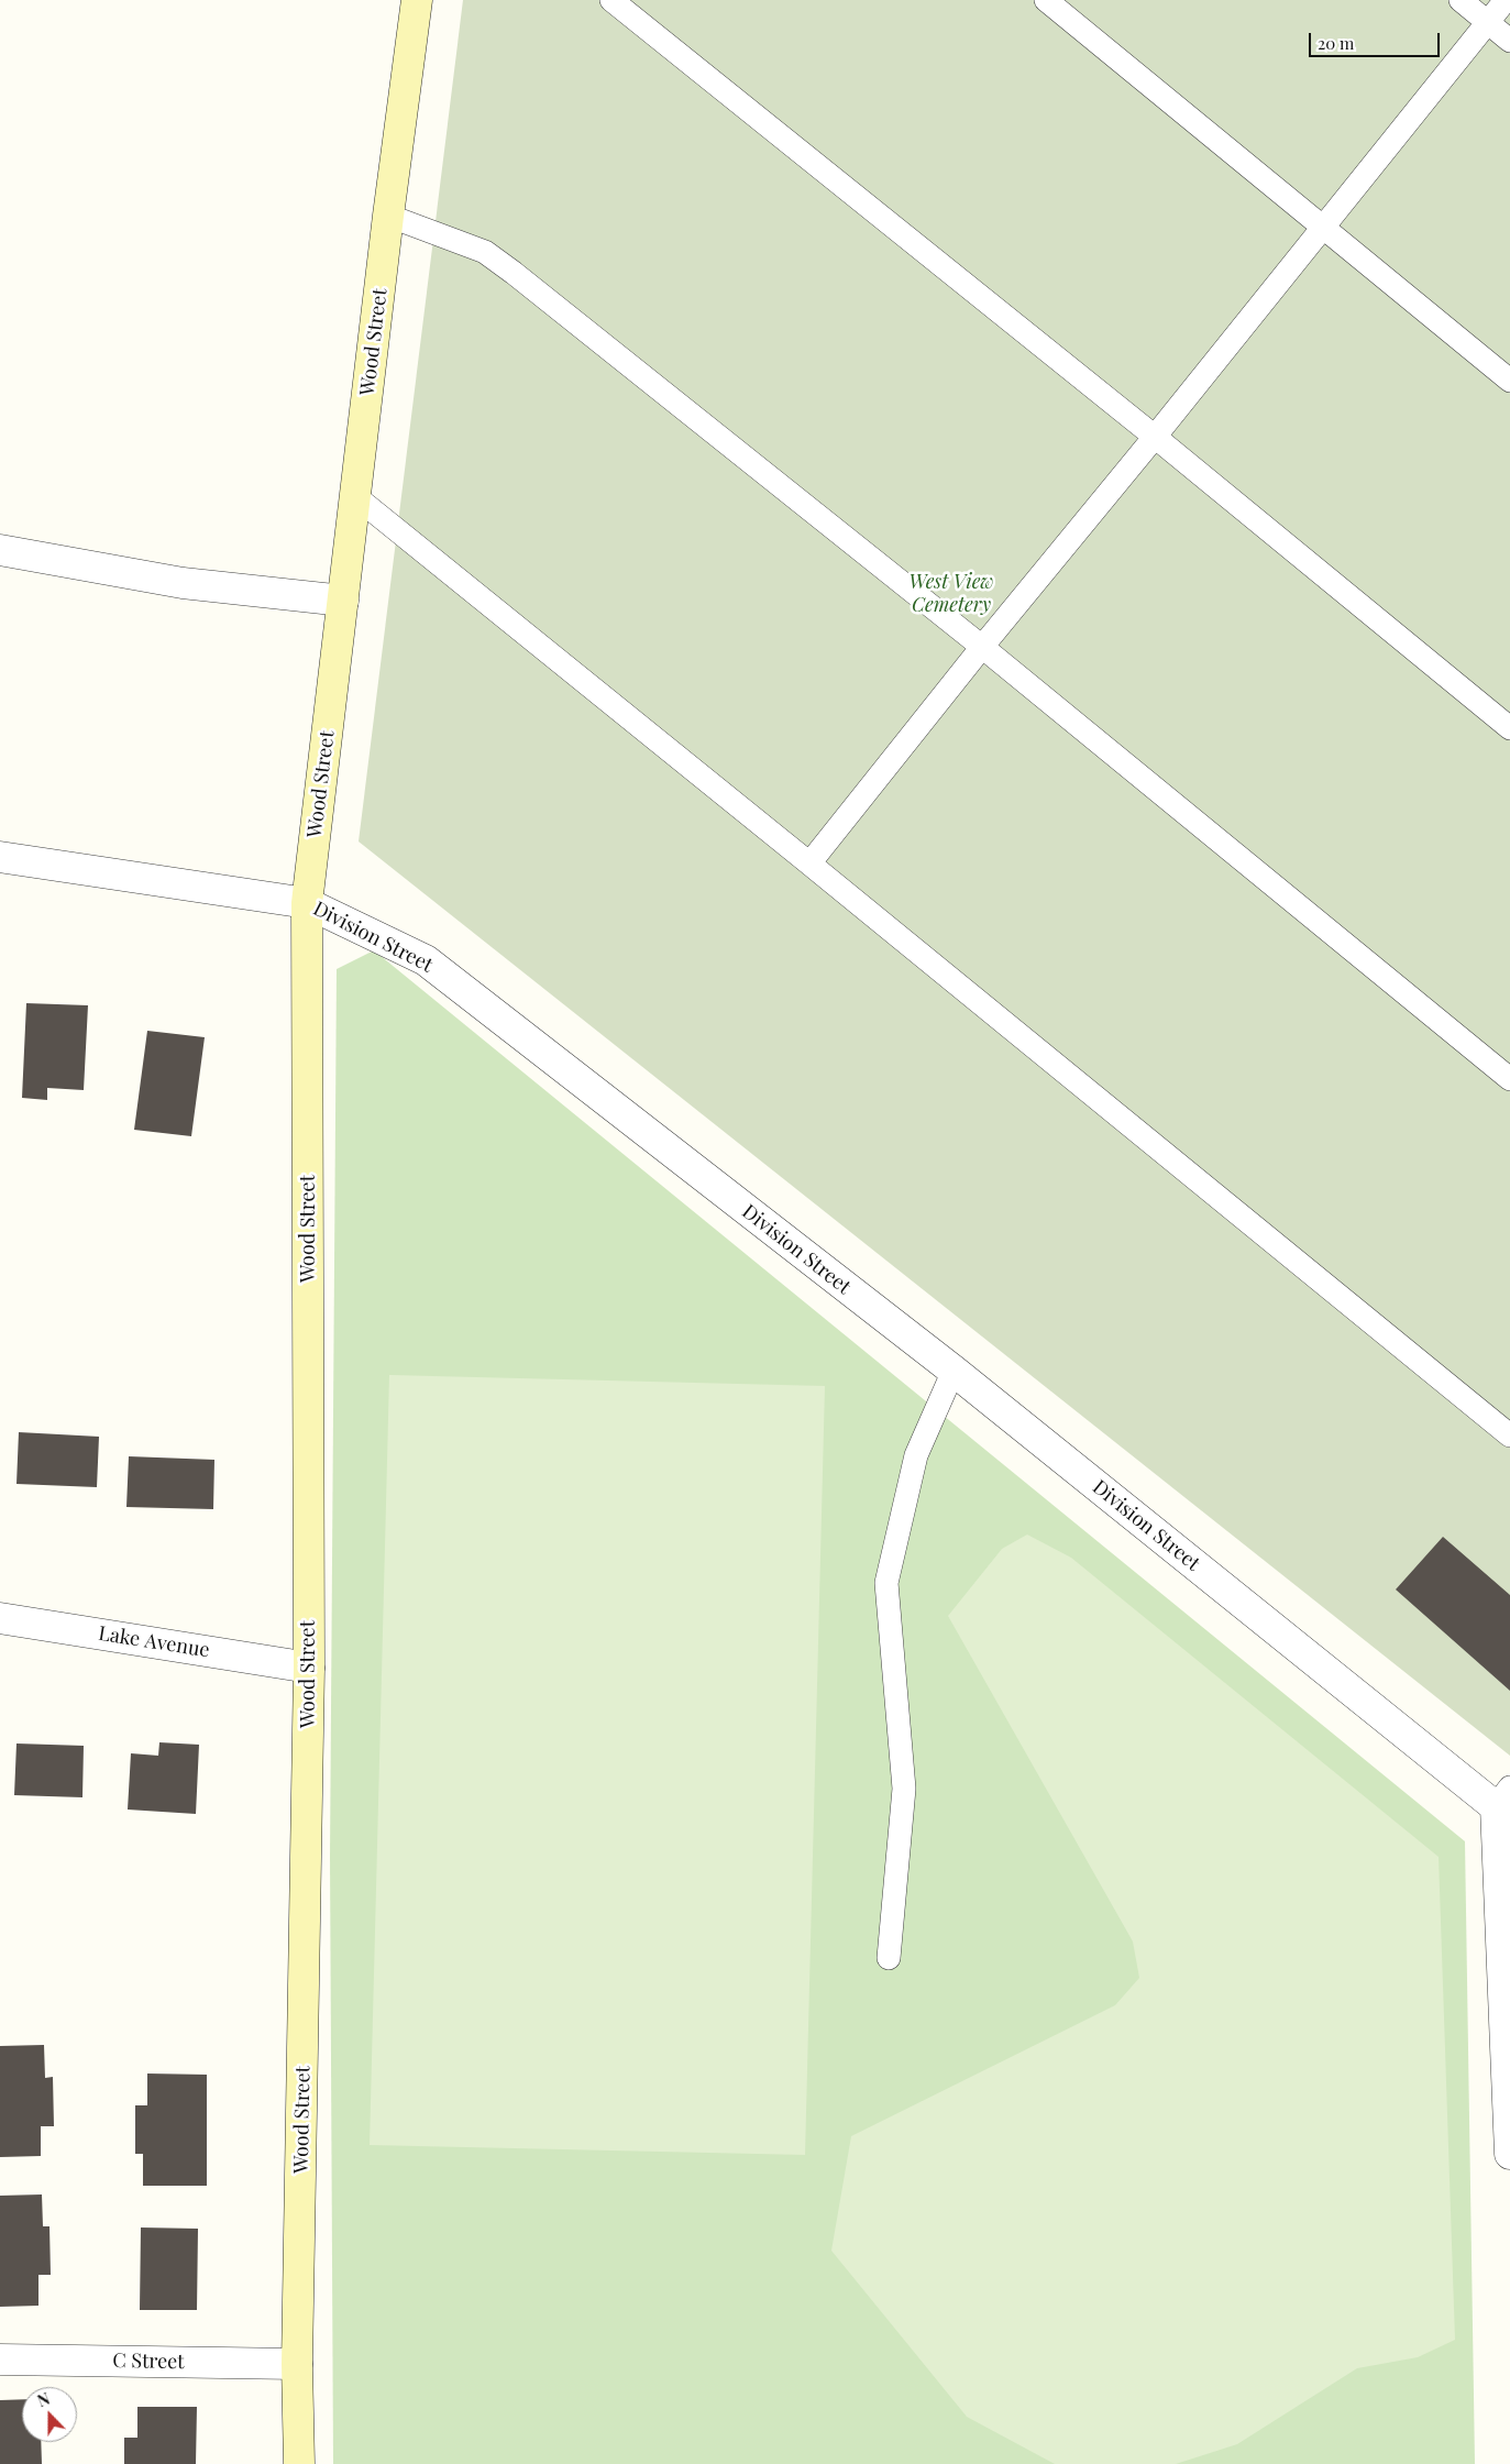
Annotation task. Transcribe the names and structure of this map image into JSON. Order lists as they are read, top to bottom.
{
  "streets": {
    "street": [
      "Wood Street",
      "Division Street",
      "Lake Avenue",
      "C Street"
    ]
  },
  "crossings": [
    ["Wood Street", "Division Street"],
    ["Wood Street", "Lake Avenue"],
    ["Wood Street", "C Street"]
  ],
  "parks": ["West View Cemetery"],
  "scale_bar": "20 m",
  "north": "top"
}
